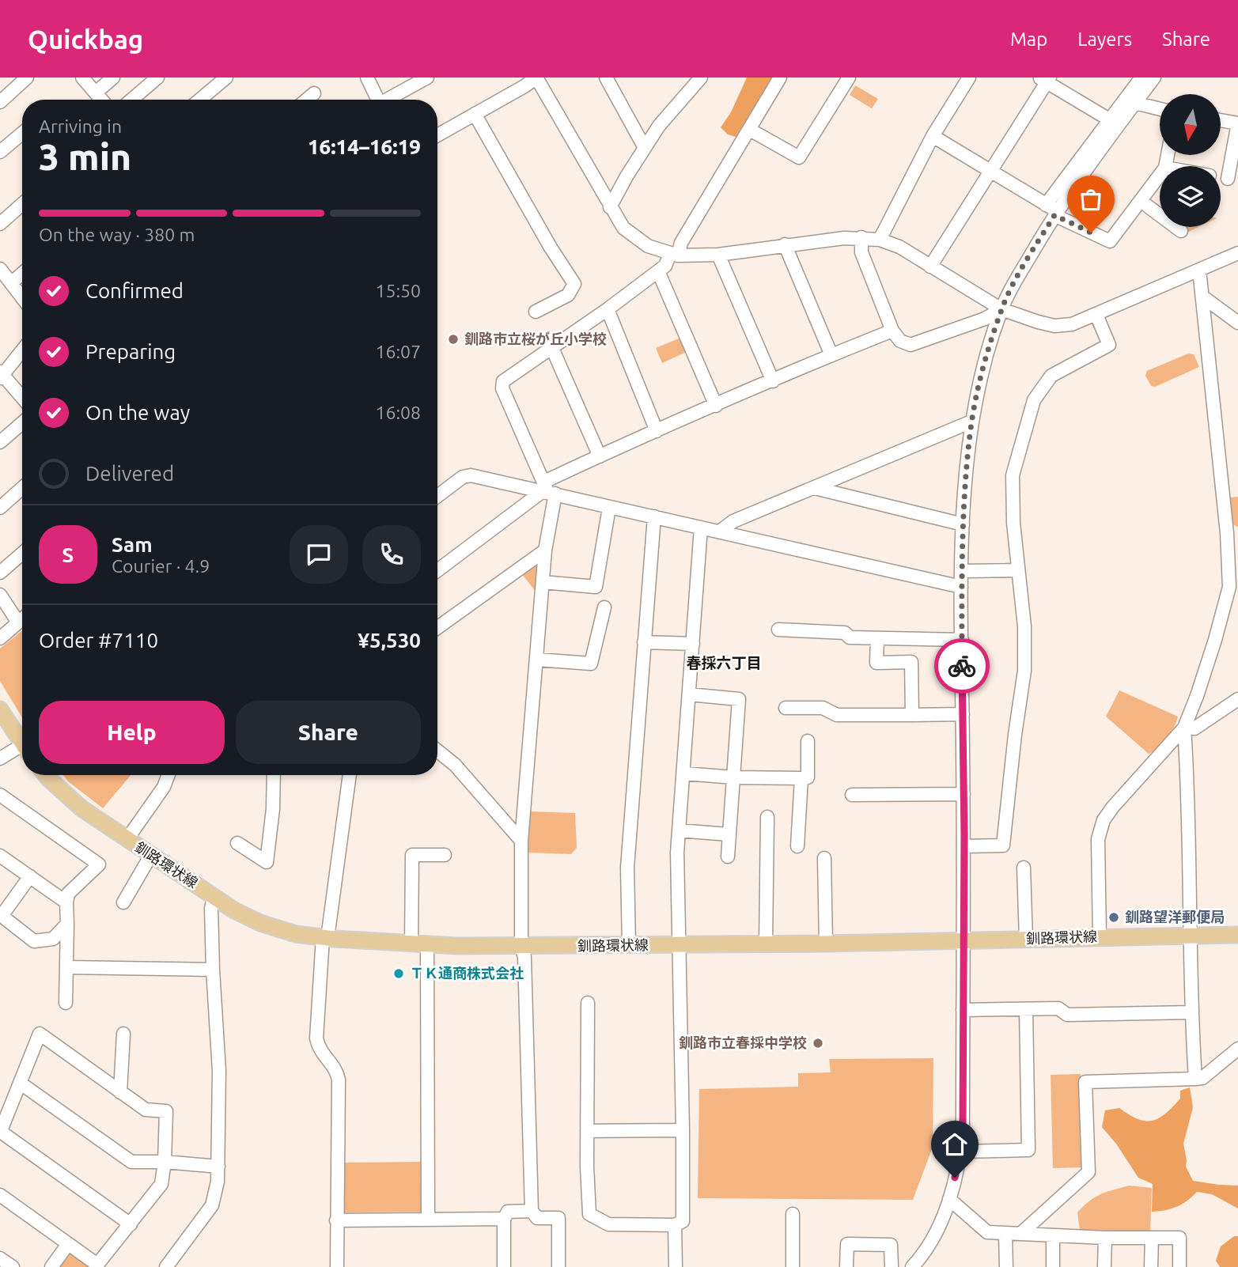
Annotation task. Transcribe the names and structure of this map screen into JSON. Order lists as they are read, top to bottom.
{
  "streets": {
    "main road": ["釧路環状線"]
  },
  "districts": ["春採六丁目"],
  "places": [
    "釧路市立桜が丘小学校",
    "釧路望洋郵便局",
    "ＴＫ通商株式会社",
    "釧路市立春採中学校"
  ],
  "north": "bottom",
  "page": {
    "header": "Quickbag",
    "nav": ["Map", "Layers", "Share"],
    "heading": ["3 min", "Arriving in", "16:14–16:19"],
    "panel": [
      "Sam",
      "Courier · 4.9",
      "Order #7110",
      "¥5,530"
    ],
    "bar": "On the way · 380 m",
    "list": [
      ["Confirmed", "15:50"],
      ["Preparing", "16:07"],
      ["On the way", "16:08"],
      "Delivered"
    ],
    "round": "S",
    "buttons": ["Help", "Share"]
  }
}
